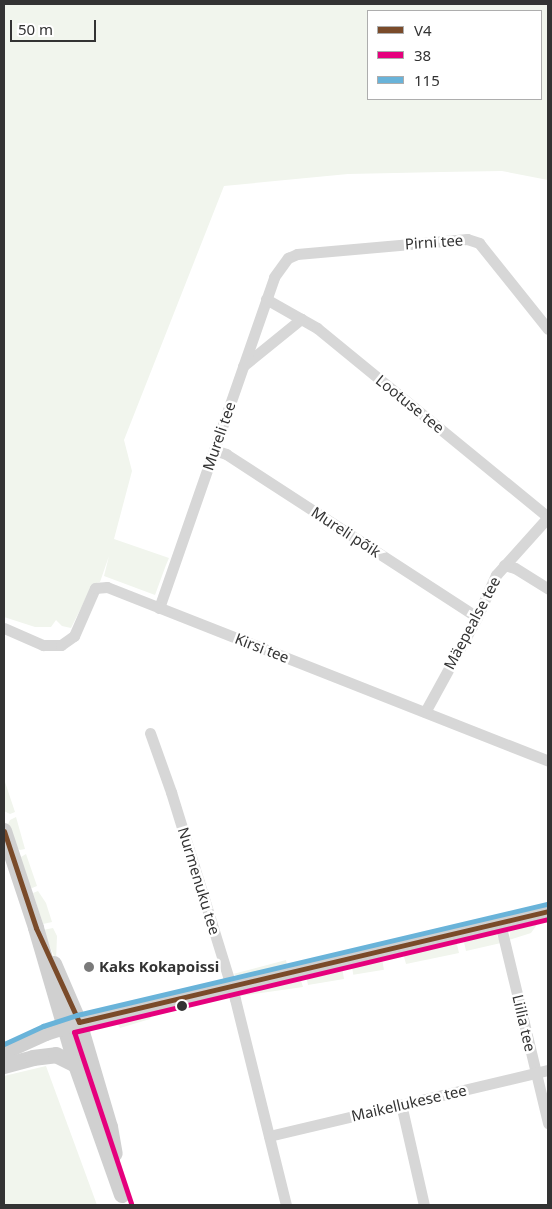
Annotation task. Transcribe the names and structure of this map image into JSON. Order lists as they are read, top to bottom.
{
  "streets": {
    "street": [
      "Pirni tee",
      "Lootuse tee",
      "Mureli tee",
      "Mureli põik",
      "Mäepealse tee",
      "Kirsi tee",
      "Nurmenuku tee",
      "Liilia tee",
      "Maikellukese tee"
    ]
  },
  "crossings": [
    ["Pirni tee", "Mureli tee"],
    ["Lootuse tee", "Mureli tee"],
    ["Lootuse tee", "Mäepealse tee"],
    ["Mureli tee", "Mureli põik"],
    ["Mureli tee", "Kirsi tee"],
    ["Mureli põik", "Mäepealse tee"],
    ["Mäepealse tee", "Kirsi tee"],
    ["Nurmenuku tee", "Maikellukese tee"],
    ["Liilia tee", "Maikellukese tee"]
  ],
  "places": ["Kaks Kokapoissi"],
  "lines": ["transit line V4", "transit line 115", "transit line 38"],
  "legend": ["V4", "38", "115"],
  "scale_bar": "50 m"
}
